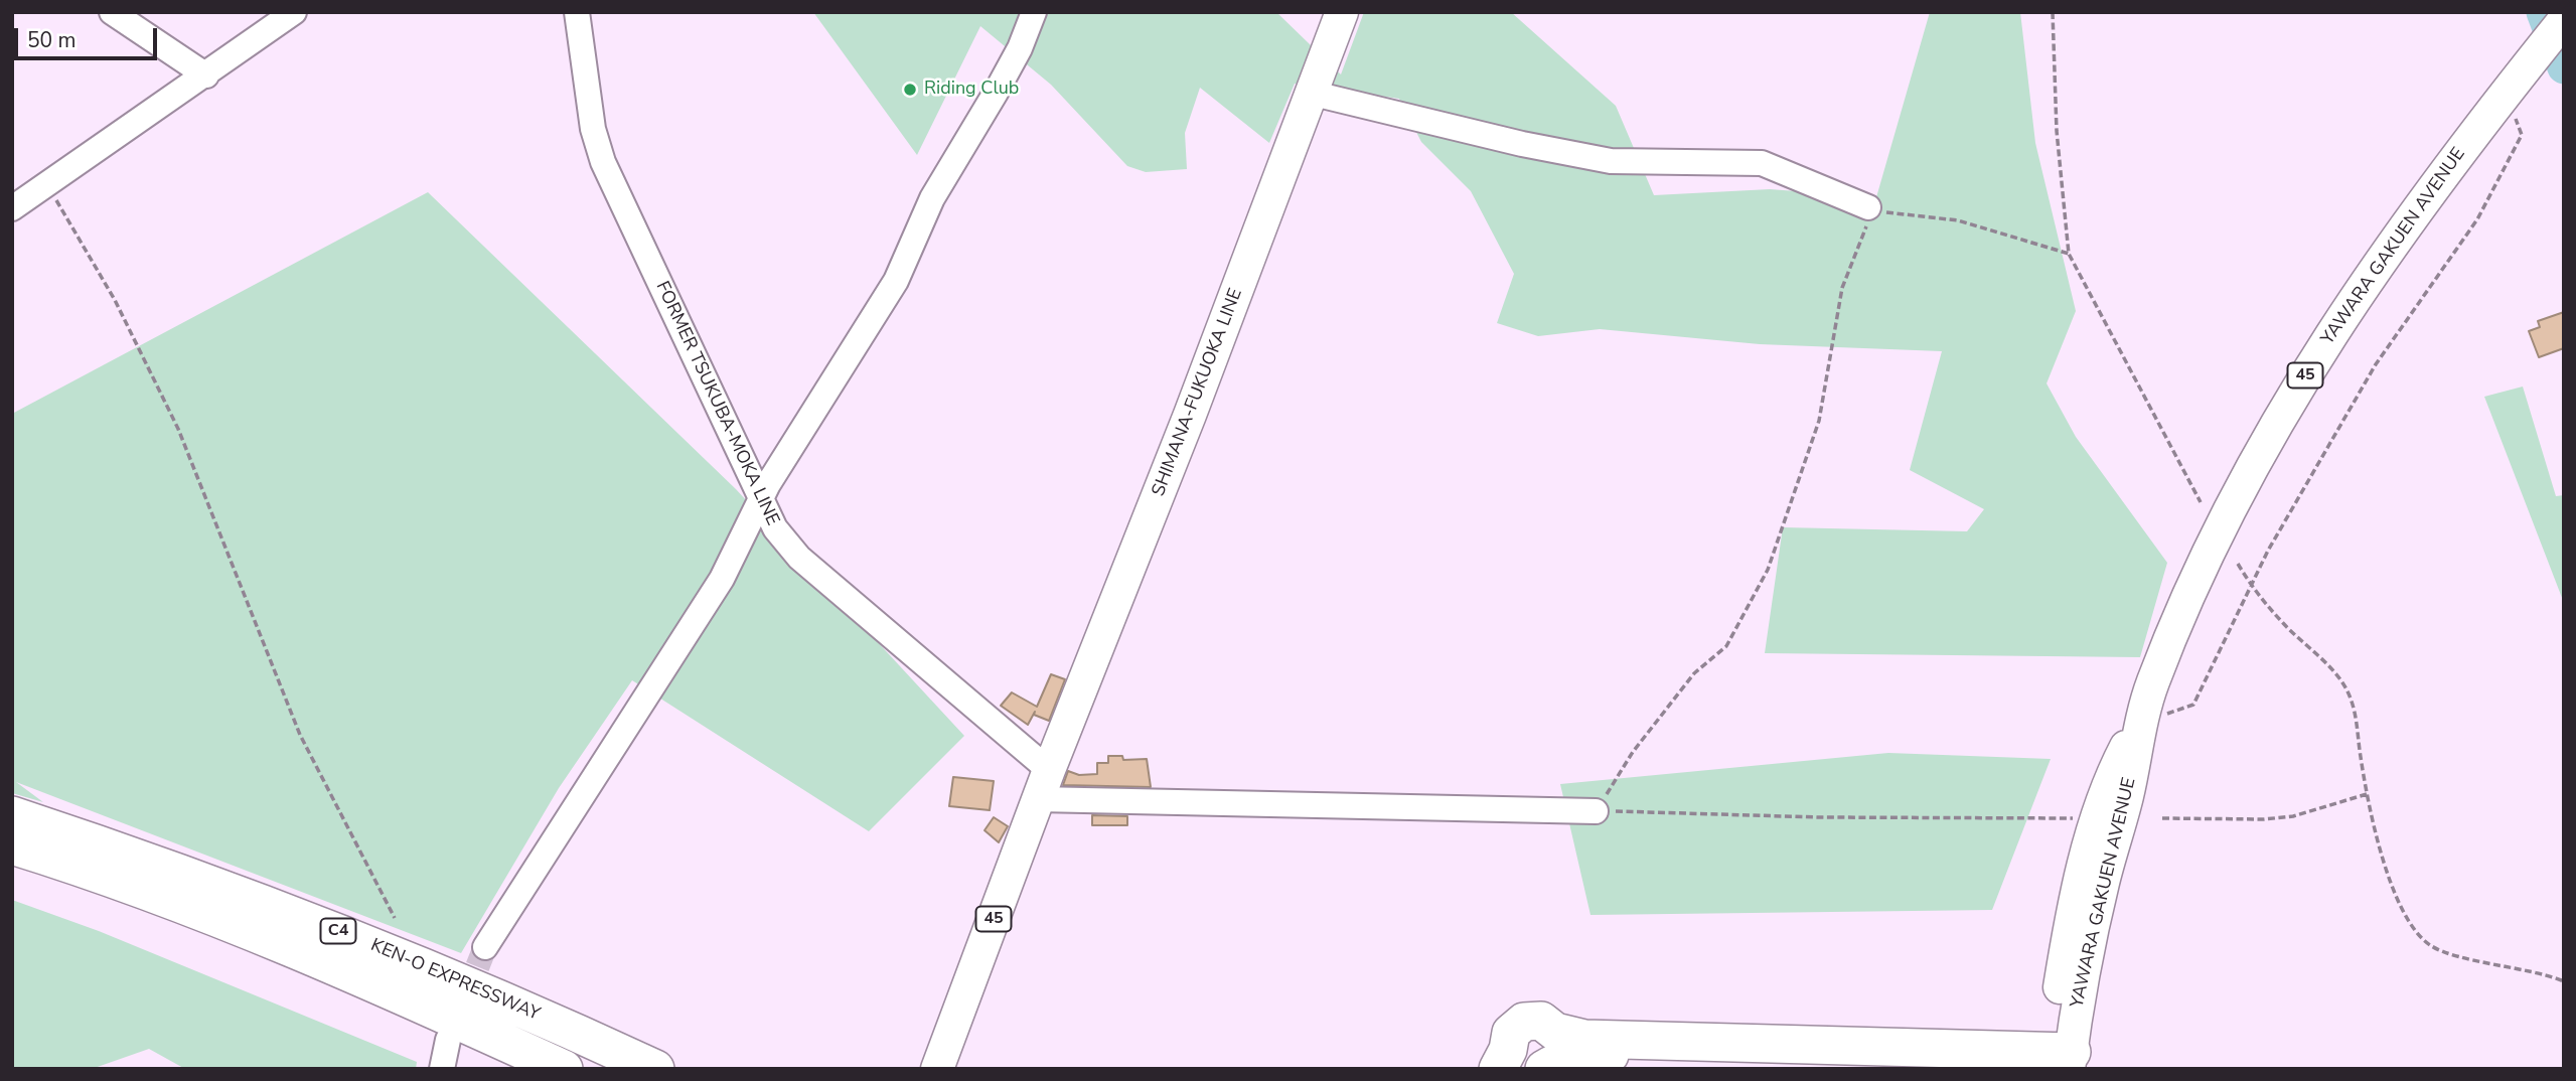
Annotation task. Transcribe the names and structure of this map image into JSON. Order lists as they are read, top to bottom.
{
  "streets": {
    "highway": ["C4", "KEN-O EXPRESSWAY"],
    "main road": ["YAWARA GAKUEN AVENUE", "45", "SHIMANA-FUKUOKA LINE"],
    "street": ["FORMER TSUKUBA-MOKA LINE"]
  },
  "crossings": [
    ["45", "SHIMANA-FUKUOKA LINE"],
    ["45", "FORMER TSUKUBA-MOKA LINE"],
    ["SHIMANA-FUKUOKA LINE", "FORMER TSUKUBA-MOKA LINE"]
  ],
  "places": ["Riding Club"],
  "scale_bar": "50 m"
}
